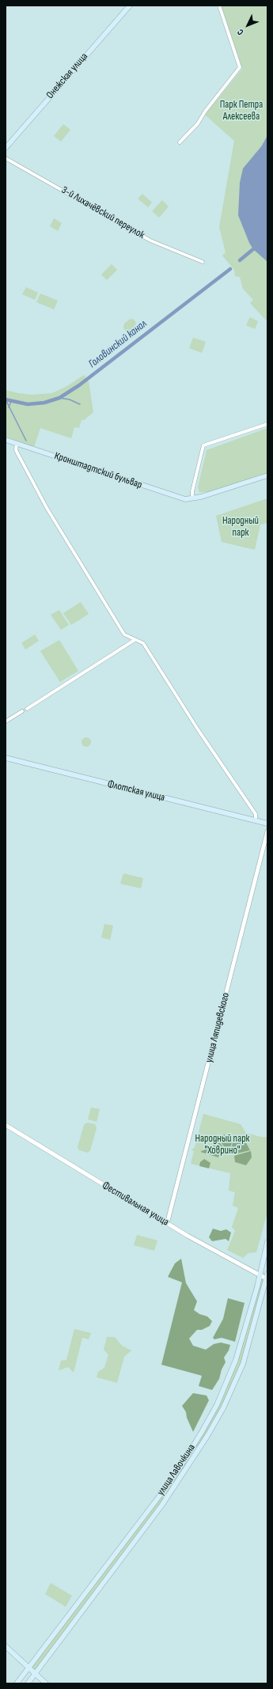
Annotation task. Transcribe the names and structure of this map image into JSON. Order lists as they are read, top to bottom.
{
  "streets": {
    "main road": [
      "Онежская улица",
      "Кронштадтский бульвар",
      "Флотская улица",
      "улица Лавочкина"
    ],
    "street": ["3-й Лихачёвский переулок", "улица Ляпидевского", "Фестивальная улица"]
  },
  "crossings": [
    ["улица Ляпидевского", "Фестивальная улица"],
    ["Фестивальная улица", "улица Лавочкина"]
  ],
  "water": ["Головинский канал"],
  "parks": ["Парк Петра Алексеева", "Народный парк", "Народный парк \"Ховрино\""],
  "north": "bottom left"
}
